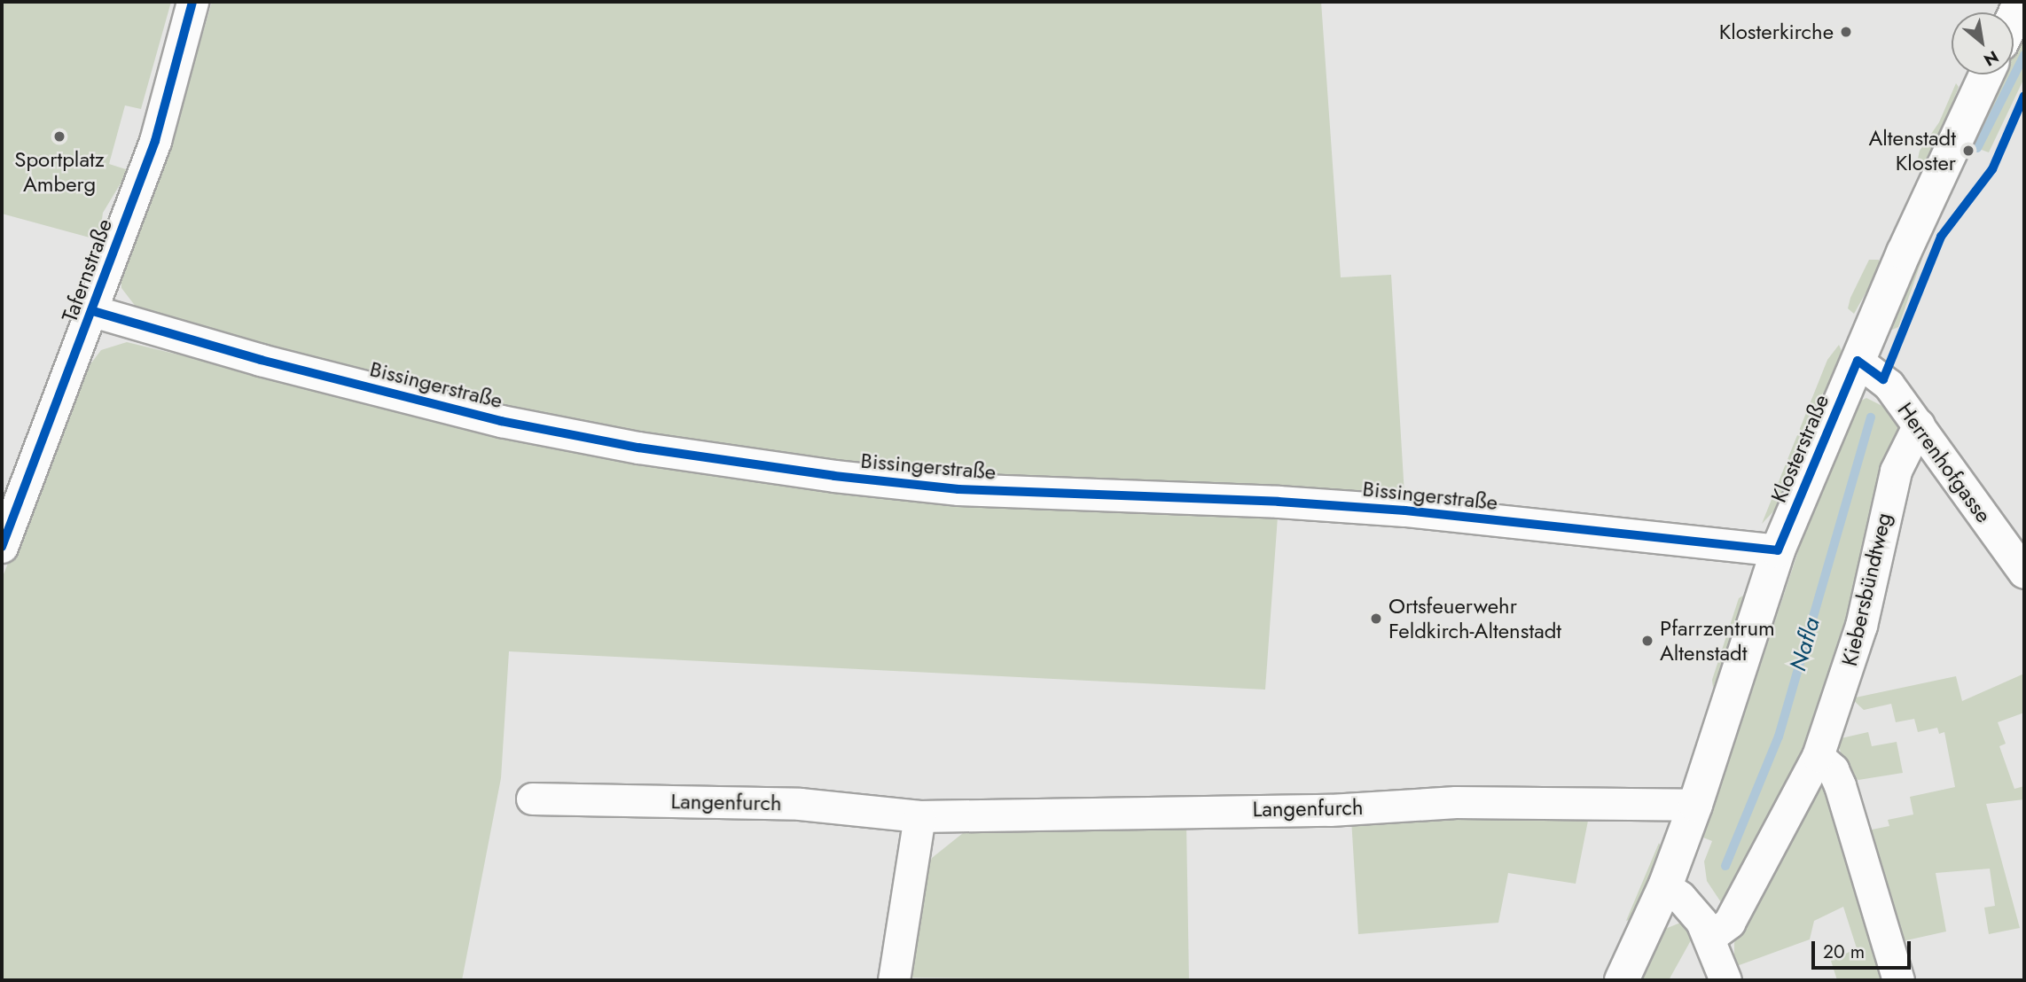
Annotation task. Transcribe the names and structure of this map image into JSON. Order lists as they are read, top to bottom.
{
  "streets": {
    "main road": ["Klosterstraße"],
    "street": [
      "Tafernstraße",
      "Bissingerstraße",
      "Herrenhofgasse",
      "Kiebersbündtweg",
      "Langenfurch"
    ]
  },
  "crossings": [
    ["Tafernstraße", "Bissingerstraße"],
    ["Bissingerstraße", "Klosterstraße"],
    ["Klosterstraße", "Herrenhofgasse"],
    ["Klosterstraße", "Langenfurch"],
    ["Herrenhofgasse", "Kiebersbündtweg"]
  ],
  "water": ["Nafla"],
  "places": [
    "Klosterkirche",
    "Sportplatz Amberg",
    "Altenstadt Kloster",
    "Ortsfeuerwehr Feldkirch-Altenstadt",
    "Pfarrzentrum Altenstadt"
  ],
  "scale_bar": "20 m",
  "north": "bottom right"
}
